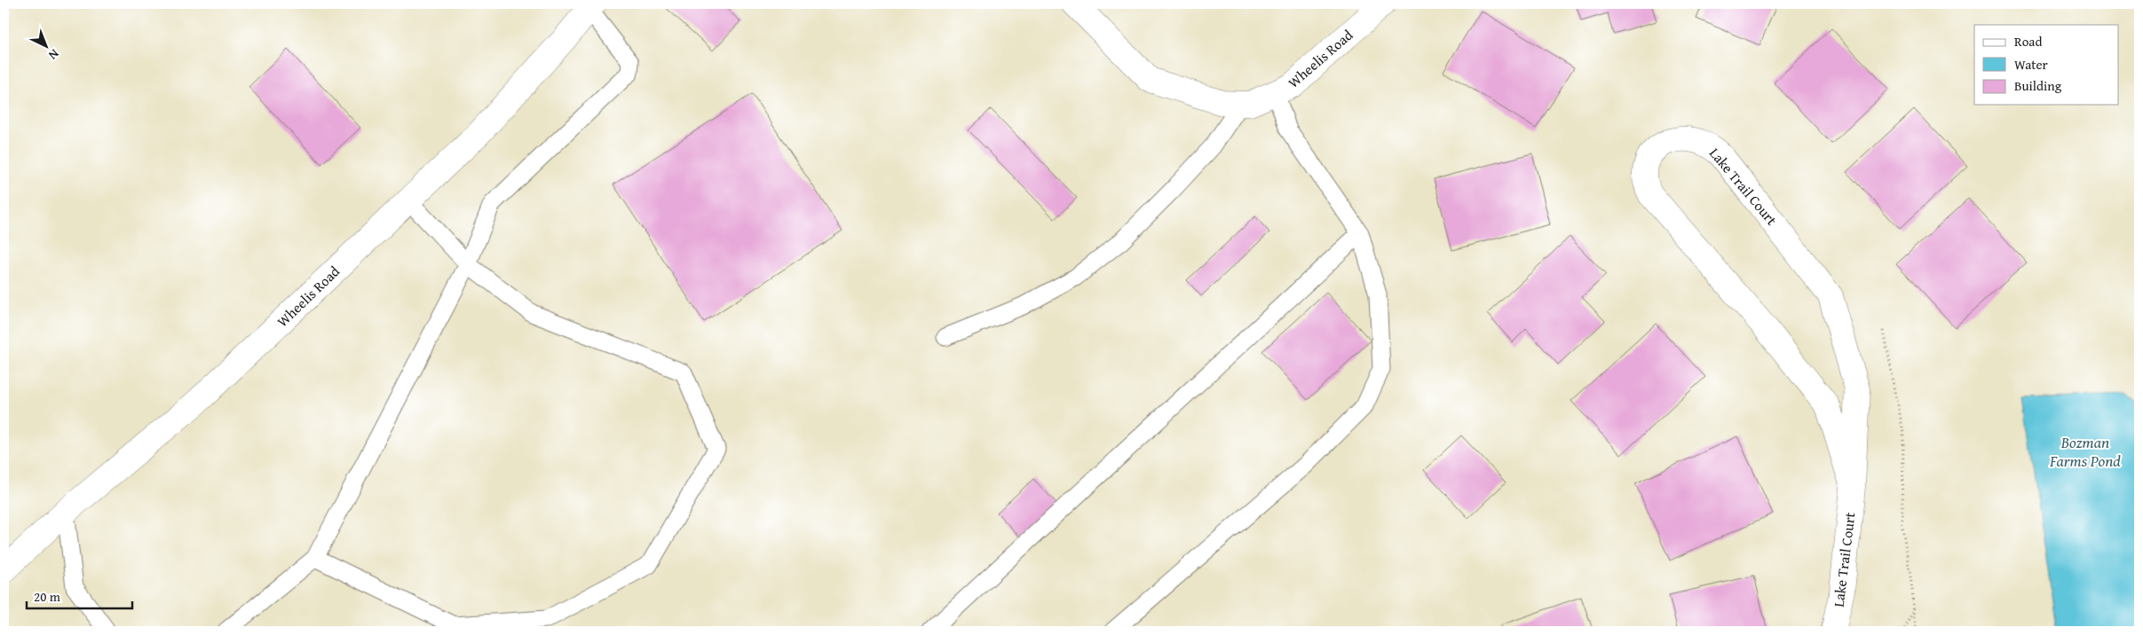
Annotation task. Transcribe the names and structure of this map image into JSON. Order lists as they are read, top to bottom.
{
  "streets": {
    "street": ["Wheelis Road", "Lake Trail Court"]
  },
  "water": ["Bozman Farms Pond"],
  "legend": ["Road", "Water", "Building"],
  "scale_bar": "20 m",
  "north": "bottom right"
}
